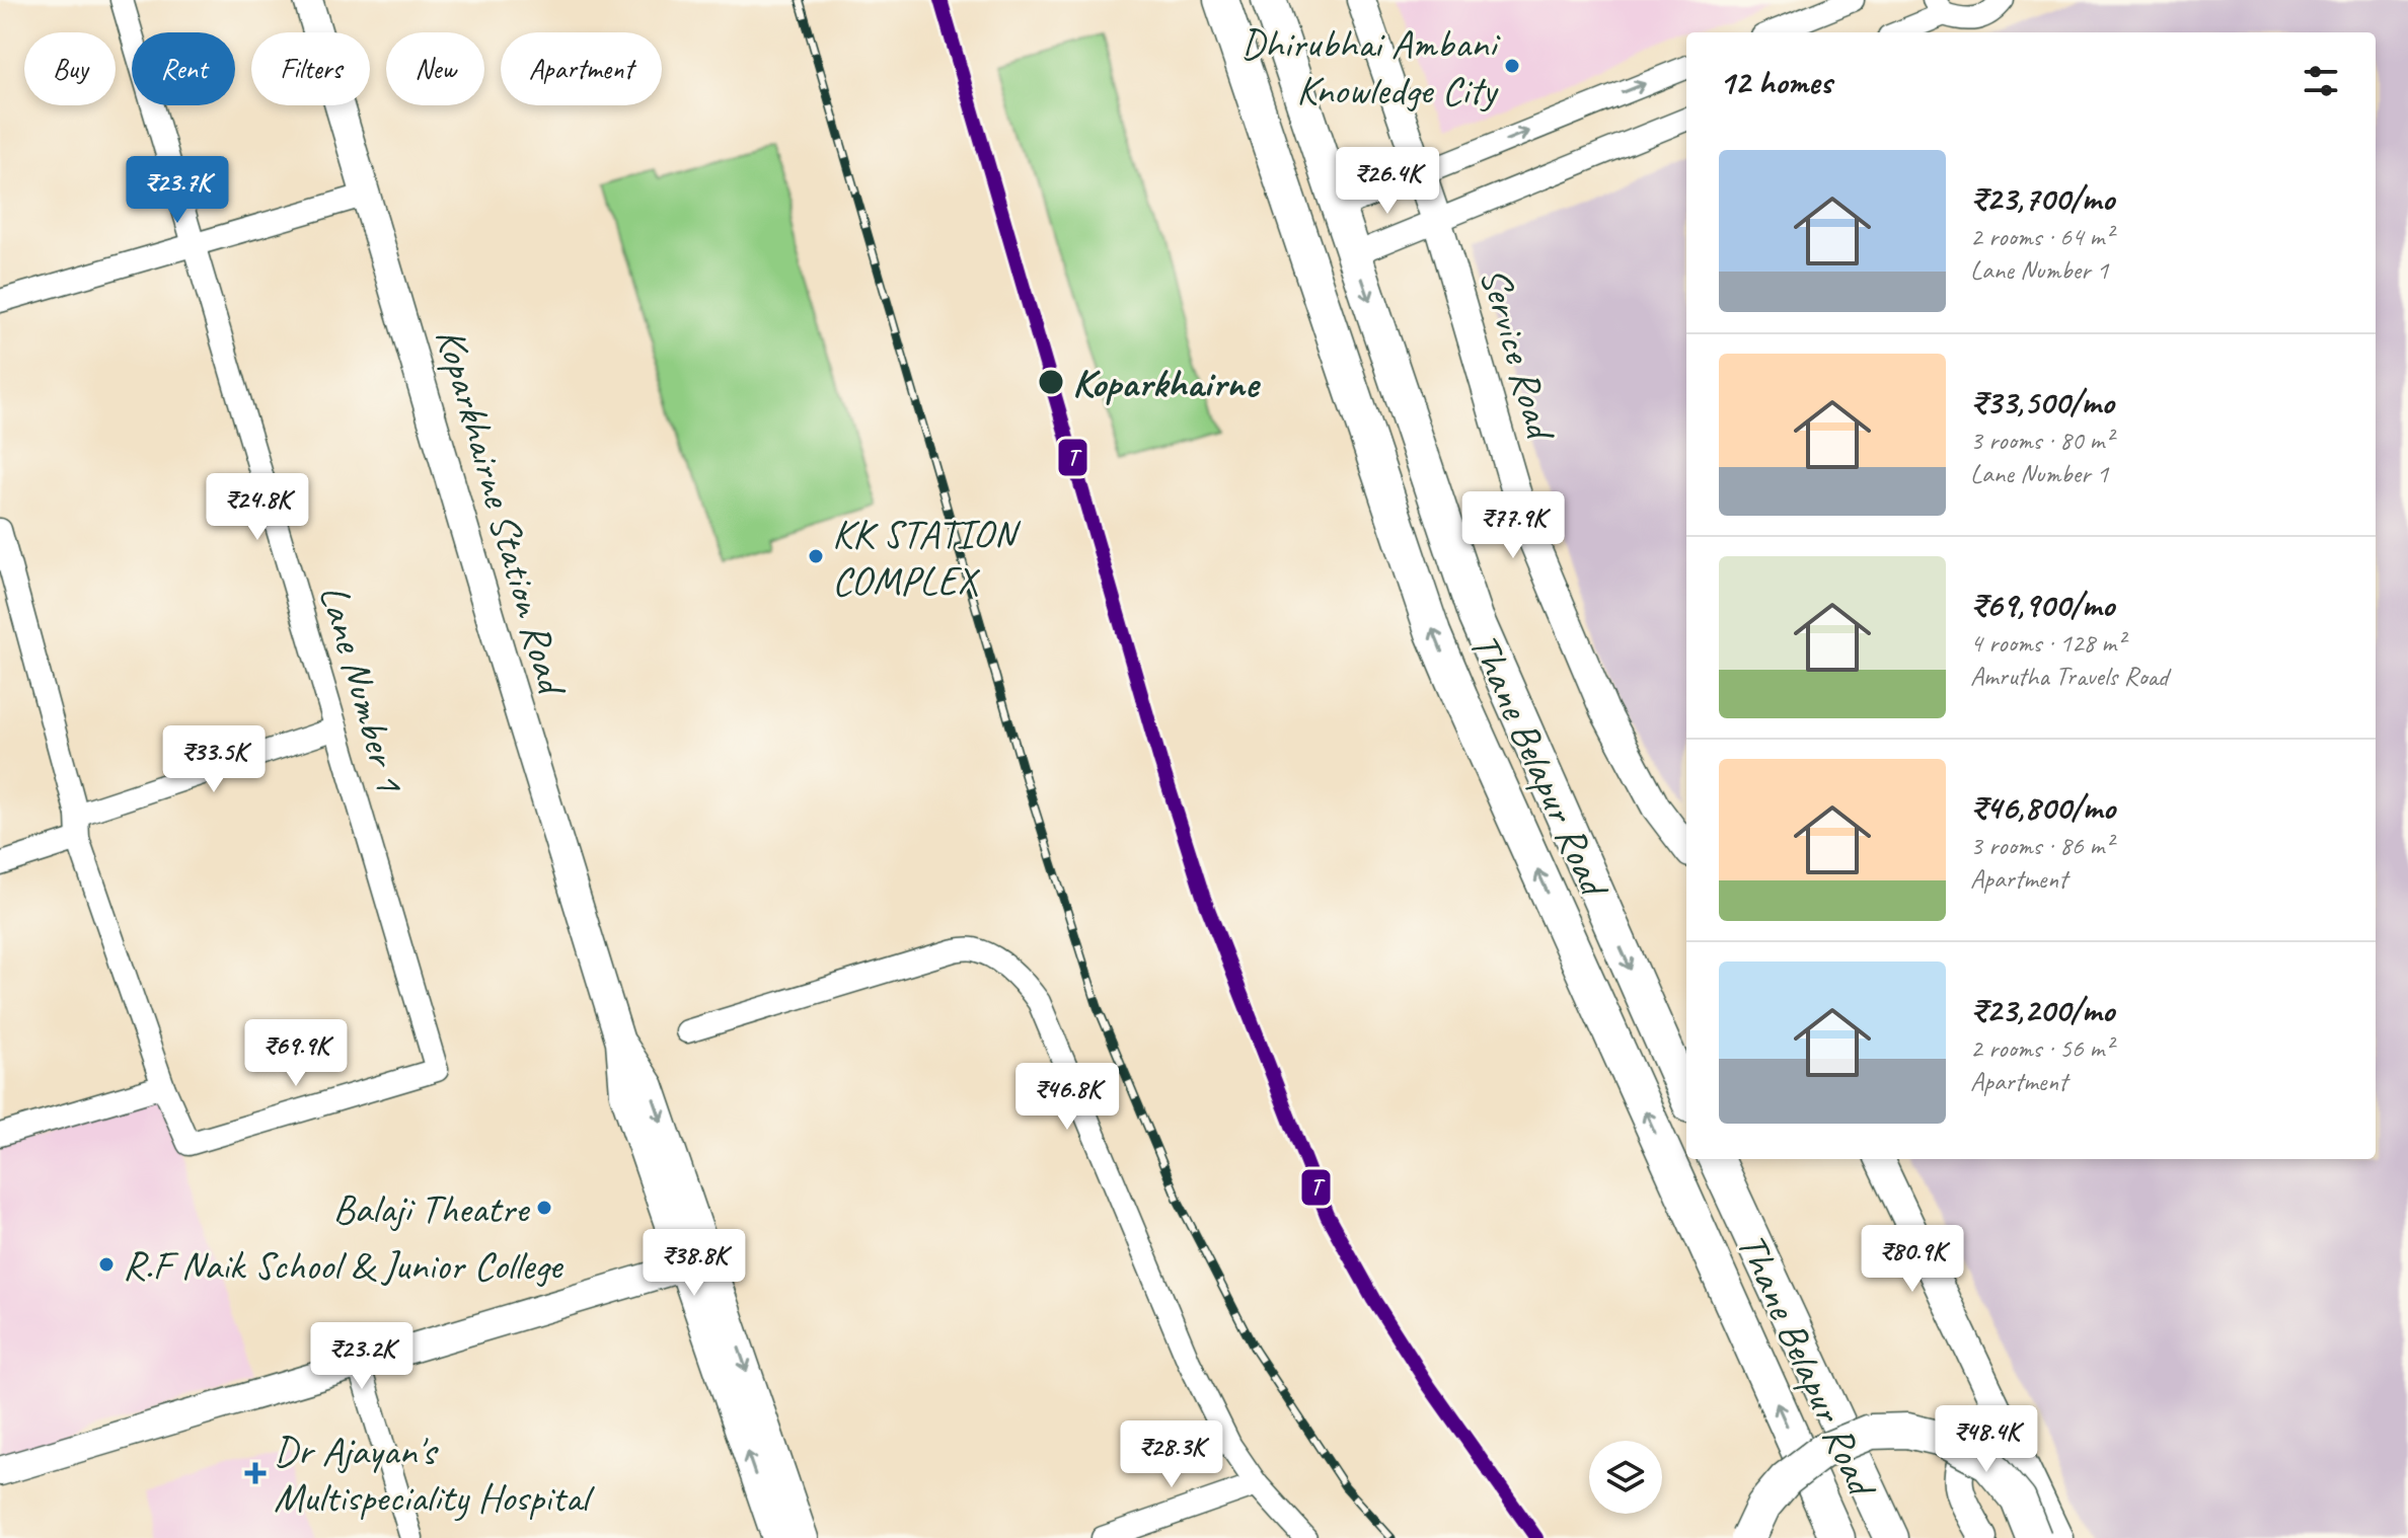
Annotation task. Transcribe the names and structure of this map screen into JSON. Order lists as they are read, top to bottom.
{
  "streets": {
    "main road": ["Thane Belapur Road"],
    "street": ["Service Road", "Koparkhairne Station Road", "Lane Number 1"]
  },
  "places": {
    "other": [
      "Dhirubhai Ambani Knowledge City",
      "Koparkhairne",
      "KK STATION COMPLEX",
      "Balaji Theatre",
      "R.F Naik School & Junior College"
    ],
    "health": ["Dr Ajayan's Multispeciality Hospital"]
  },
  "lines": ["transit line T"],
  "page": {
    "chip": [
      "Buy",
      "Rent",
      "Filters",
      "New",
      "Apartment"
    ],
    "heading": "12 homes",
    "list": [
      {
        "name": "₹23,700/mo",
        "note": "2 rooms · 64 m² · Lane Number 1"
      },
      {
        "name": "₹33,500/mo",
        "note": "3 rooms · 80 m² · Lane Number 1"
      },
      {
        "name": "₹69,900/mo",
        "note": "4 rooms · 128 m² · Amrutha Travels Road"
      },
      {
        "name": "₹46,800/mo",
        "note": "3 rooms · 86 m² · Apartment"
      },
      {
        "name": "₹23,200/mo",
        "note": "2 rooms · 56 m² · Apartment"
      }
    ],
    "price": [
      "₹26.4K",
      "₹23.7K",
      "₹24.8K",
      "₹77.9K",
      "₹33.5K",
      "₹69.9K",
      "₹46.8K",
      "₹80.9K",
      "₹38.8K",
      "₹23.2K",
      "₹48.4K",
      "₹28.3K"
    ]
  }
}
